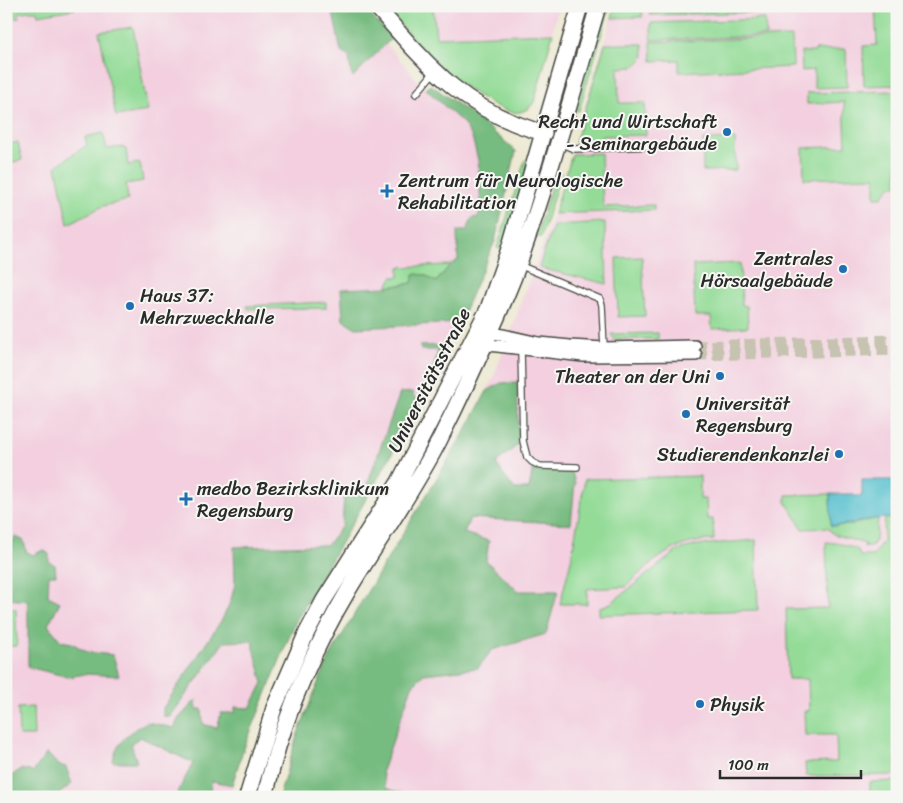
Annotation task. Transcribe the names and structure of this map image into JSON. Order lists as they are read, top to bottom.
{
  "streets": {
    "street": ["Universitätsstraße"]
  },
  "places": {
    "other": [
      "Recht und Wirtschaft - Seminargebäude",
      "Zentrales Hörsaalgebäude",
      "Haus 37: Mehrzweckhalle",
      "Theater an der Uni",
      "Universität Regensburg",
      "Studierendenkanzlei",
      "Physik"
    ],
    "health": ["Zentrum für Neurologische Rehabilitation", "medbo Bezirksklinikum Regensburg"]
  },
  "scale_bar": "100 m"
}
